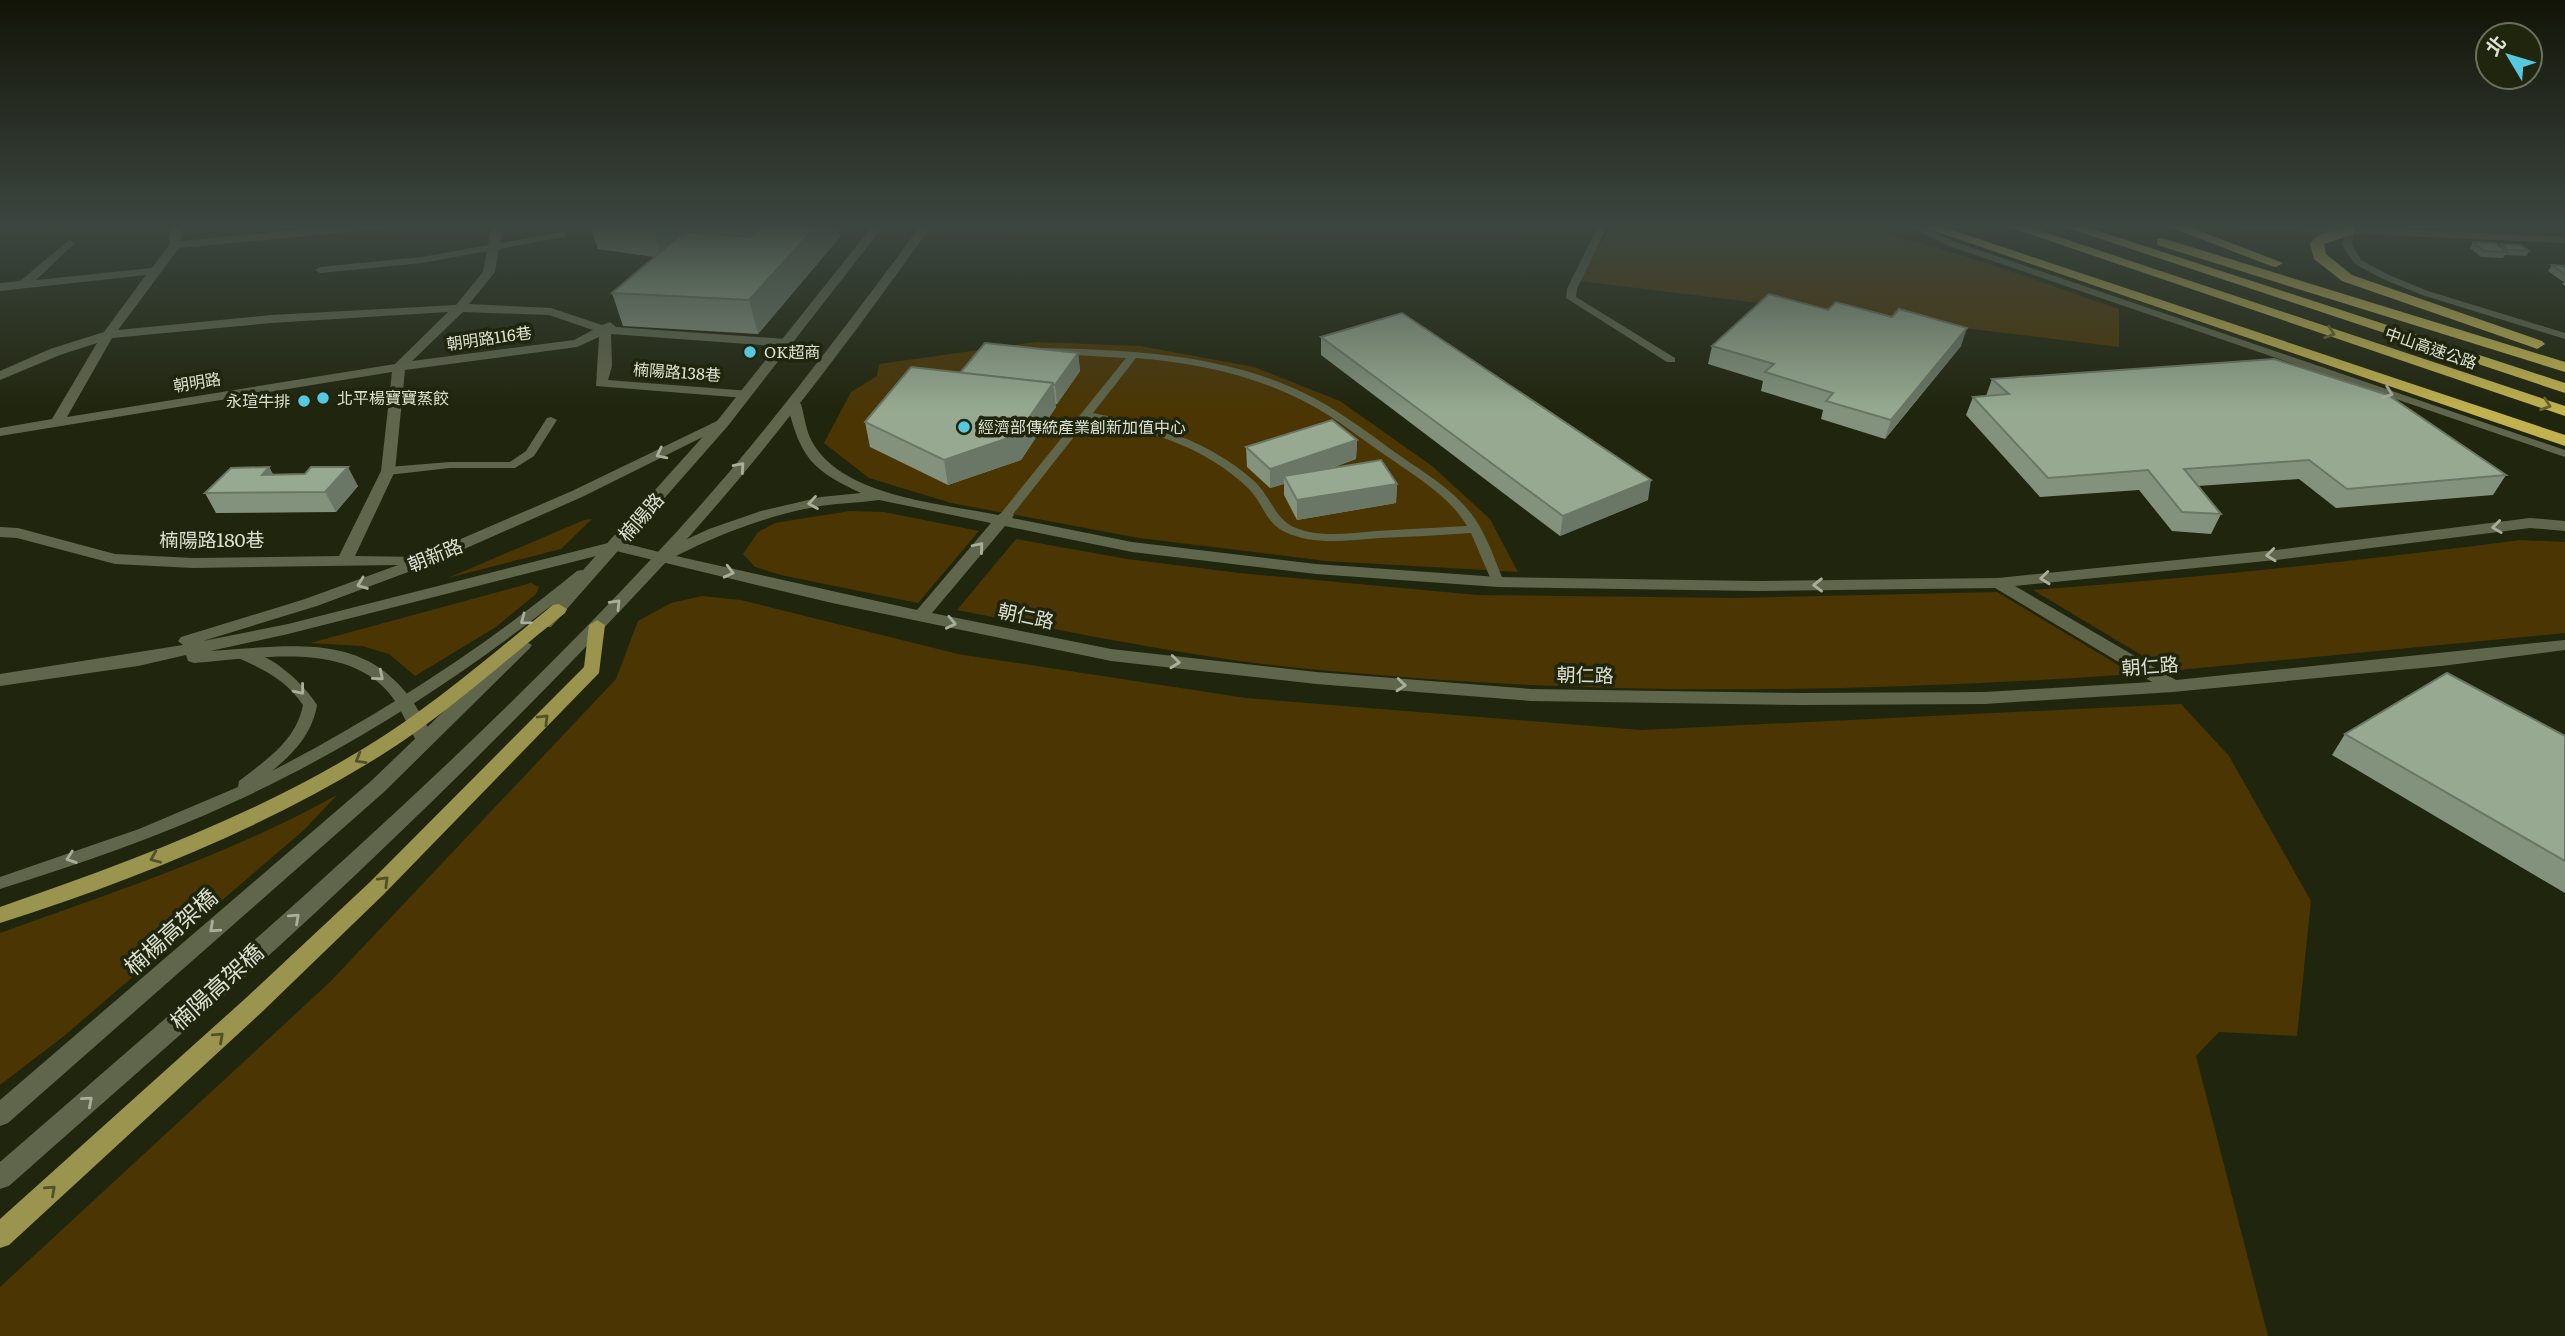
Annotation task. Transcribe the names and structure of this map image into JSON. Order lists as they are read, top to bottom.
{
  "streets": {
    "highway": ["中山高速公路"],
    "street": [
      "朝明路116巷",
      "楠陽路138巷",
      "朝明路",
      "楠陽路",
      "楠陽路180巷",
      "朝新路",
      "朝仁路",
      "楠楊高架橋",
      "楠陽高架橋"
    ]
  },
  "crossings": [
    ["朝明路116巷", "楠陽路138巷"],
    ["朝明路116巷", "朝明路"],
    ["楠陽路138巷", "楠陽路"],
    ["楠陽路", "朝新路"],
    ["楠陽路", "朝仁路"],
    ["楠陽路", "楠楊高架橋"],
    ["楠陽路180巷", "朝新路"],
    ["朝新路", "朝仁路"]
  ],
  "one_way": ["楠楊高架橋", "楠陽高架橋"],
  "places": [
    "OK超商",
    "北平楊寶寶蒸餃",
    "永瑄牛排",
    "經濟部傳統產業創新加值中心"
  ],
  "north": "top left"
}
